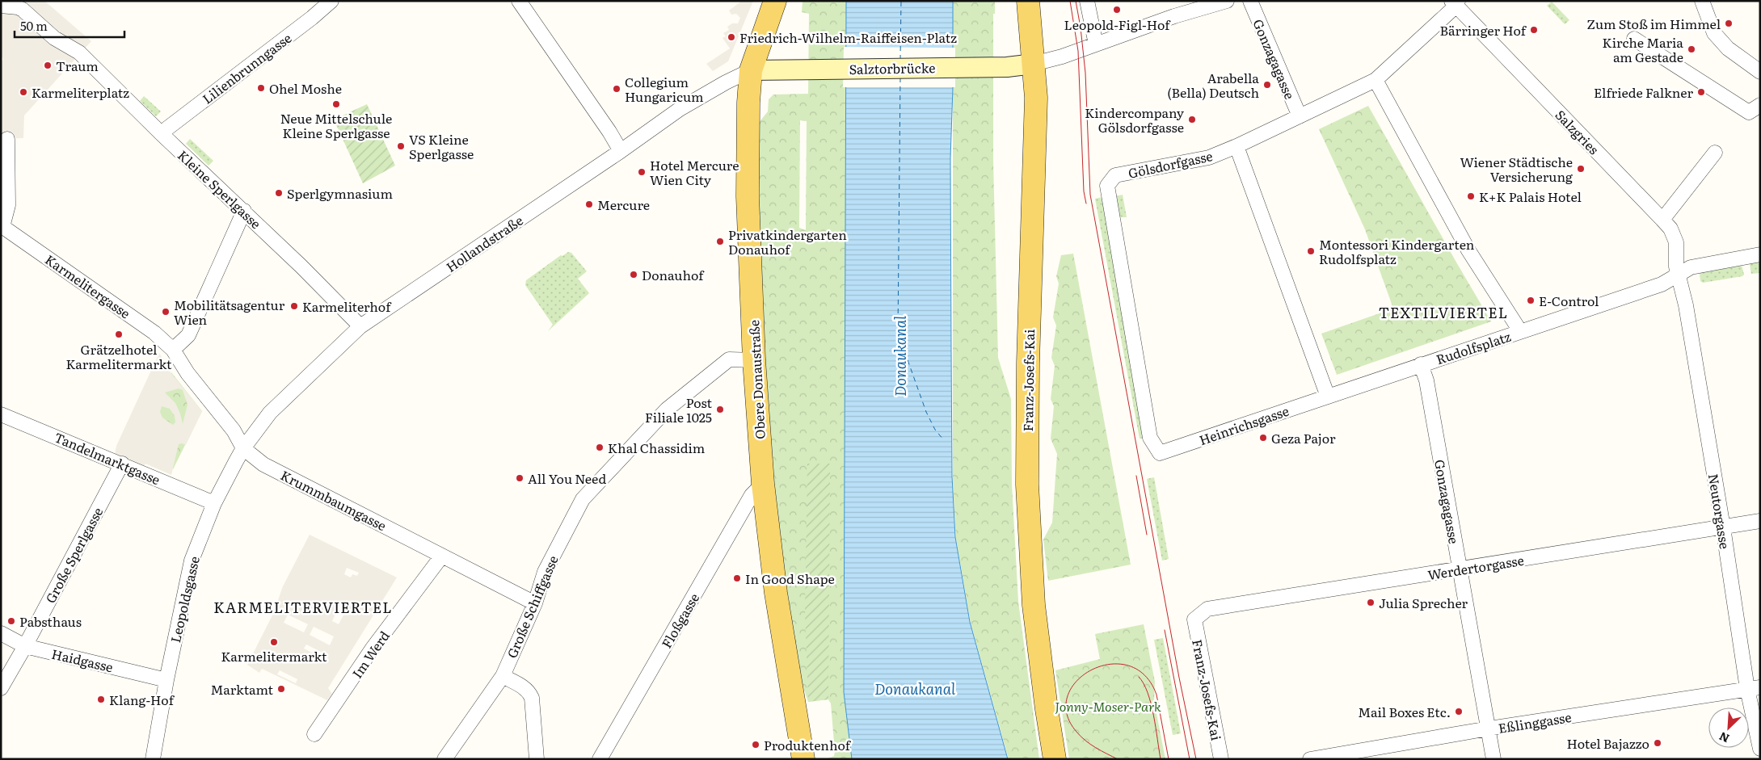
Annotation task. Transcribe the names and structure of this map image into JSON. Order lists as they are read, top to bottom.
{
  "streets": {
    "main road": ["Obere Donaustraße", "Franz-Josefs-Kai"],
    "street": [
      "Gonzagagasse",
      "Lilienbrunngasse",
      "Salztorbrücke",
      "Salzgries",
      "Gölsdorfgasse",
      "Kleine Sperlgasse",
      "Hollandstraße",
      "Karmelitergasse",
      "Rudolfsplatz",
      "Heinrichsgasse",
      "Tandelmarktgasse",
      "Krummbaumgasse",
      "Neutorgasse",
      "Große Sperlgasse",
      "Werdertorgasse",
      "Leopoldsgasse",
      "Große Schiffgasse",
      "Floßgasse",
      "Im Werd",
      "Haidgasse",
      "Eßlinggasse"
    ]
  },
  "crossings": [
    ["Gonzagagasse", "Rudolfsplatz"],
    ["Gonzagagasse", "Werdertorgasse"],
    ["Gonzagagasse", "Eßlinggasse"],
    ["Lilienbrunngasse", "Kleine Sperlgasse"],
    ["Salztorbrücke", "Hollandstraße"],
    ["Salztorbrücke", "Obere Donaustraße"],
    ["Salztorbrücke", "Franz-Josefs-Kai"],
    ["Salzgries", "Neutorgasse"],
    ["Gölsdorfgasse", "Heinrichsgasse"],
    ["Kleine Sperlgasse", "Hollandstraße"],
    ["Hollandstraße", "Obere Donaustraße"],
    ["Hollandstraße", "Krummbaumgasse"],
    ["Hollandstraße", "Leopoldsgasse"],
    ["Karmelitergasse", "Krummbaumgasse"],
    ["Rudolfsplatz", "Heinrichsgasse"],
    ["Obere Donaustraße", "Große Schiffgasse"],
    ["Obere Donaustraße", "Floßgasse"],
    ["Franz-Josefs-Kai", "Werdertorgasse"],
    ["Tandelmarktgasse", "Große Sperlgasse"],
    ["Tandelmarktgasse", "Leopoldsgasse"],
    ["Krummbaumgasse", "Leopoldsgasse"],
    ["Krummbaumgasse", "Große Schiffgasse"],
    ["Krummbaumgasse", "Im Werd"],
    ["Neutorgasse", "Werdertorgasse"],
    ["Neutorgasse", "Eßlinggasse"],
    ["Große Sperlgasse", "Haidgasse"],
    ["Leopoldsgasse", "Haidgasse"]
  ],
  "districts": ["TEXTILVIERTEL", "KARMELITERVIERTEL"],
  "water": ["Donaukanal"],
  "parks": ["Jonny-Moser-Park"],
  "places": [
    "Leopold-Figl-Hof",
    "Zum Stoß im Himmel",
    "Bärringer Hof",
    "Friedrich-Wilhelm-Raiffeisen-Platz",
    "Kirche Maria am Gestade",
    "Traum",
    "Arabella (Bella) Deutsch",
    "Ohel Moshe",
    "Collegium Hungaricum",
    "Karmeliterplatz",
    "Elfriede Falkner",
    "Neue Mittelschule Kleine Sperlgasse",
    "Kindercompany Gölsdorfgasse",
    "VS Kleine Sperlgasse",
    "Wiener Städtische Versicherung",
    "Hotel Mercure Wien City",
    "Sperlgymnasium",
    "K+K Palais Hotel",
    "Mercure",
    "Privatkindergarten Donauhof",
    "Montessori Kindergarten Rudolfsplatz",
    "Donauhof",
    "E-Control",
    "Karmeliterhof",
    "Mobilitätsagentur Wien",
    "Grätzelhotel Karmelitermarkt",
    "Post Filiale 1025",
    "Geza Pajor",
    "Khal Chassidim",
    "All You Need",
    "In Good Shape",
    "Julia Sprecher",
    "Pabsthaus",
    "Karmelitermarkt",
    "Marktamt",
    "Klang-Hof",
    "Mail Boxes Etc.",
    "Hotel Bajazzo",
    "Produktenhof"
  ],
  "scale_bar": "50 m",
  "north": "bottom left"
}
